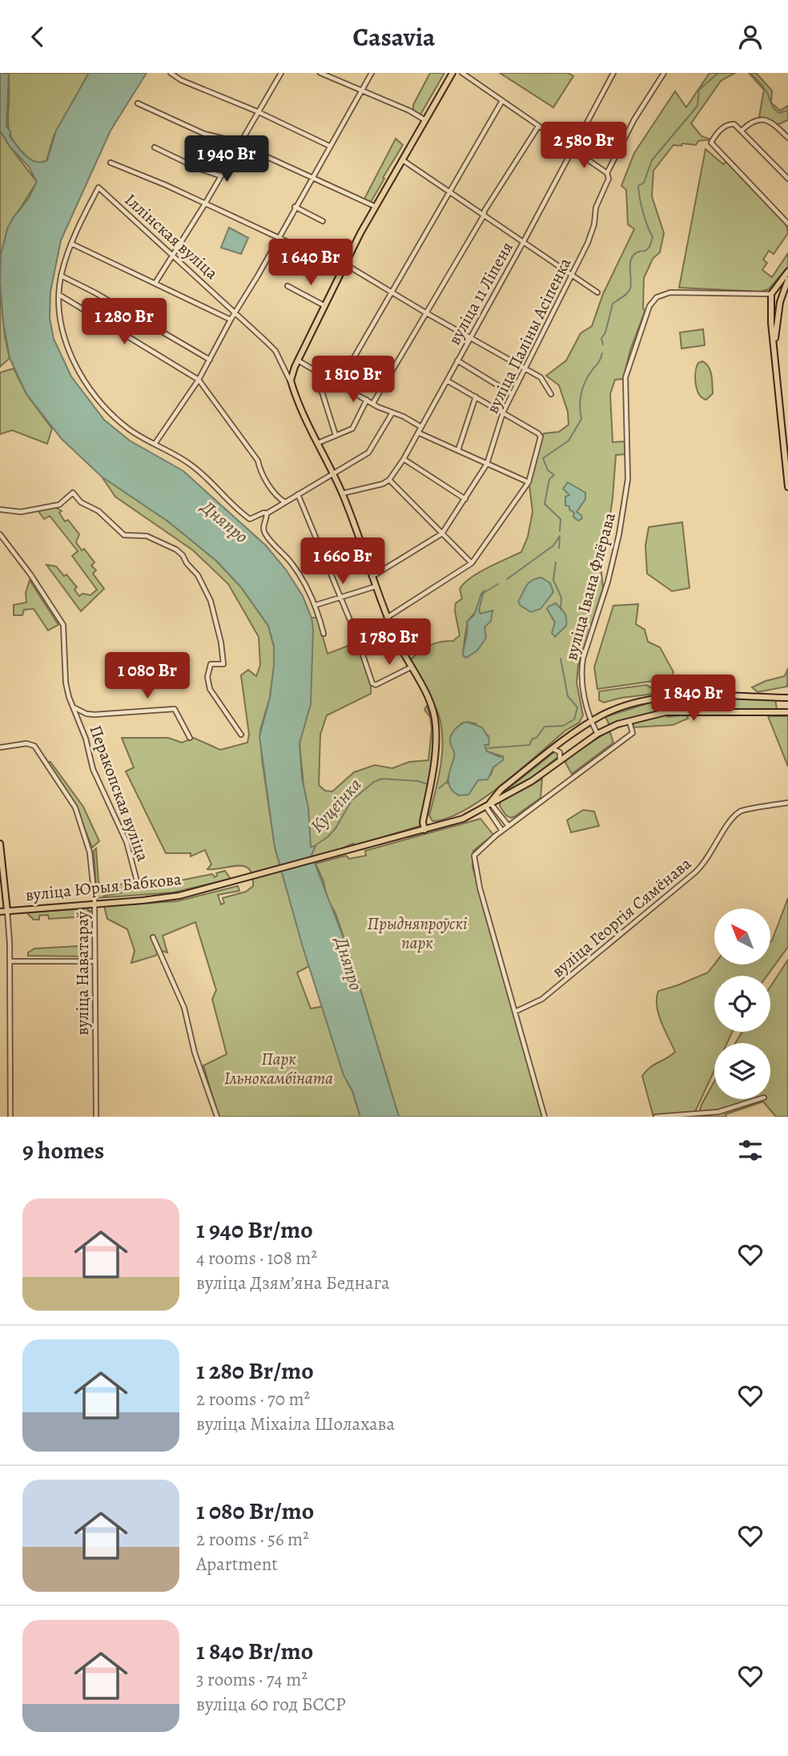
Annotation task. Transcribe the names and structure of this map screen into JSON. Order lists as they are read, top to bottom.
{
  "streets": {
    "main road": ["вуліца Юрыя Бабкова"],
    "street": [
      "Іллінская вуліца",
      "вуліца 11 Ліпеня",
      "вуліца Паліны Асіпенка",
      "вуліца Івана Флёрава",
      "Перакопская вуліца",
      "вуліца Георгія Сямёнава",
      "вуліца Наватараў"
    ]
  },
  "crossings": [
    ["вуліца Івана Флёрава", "вуліца Юрыя Бабкова"],
    ["вуліца Юрыя Бабкова", "вуліца Наватараў"]
  ],
  "water": ["Дняпро", "Куцеінка"],
  "parks": ["Прыдняпроўскі парк", "Парк Ільнокамбіната"],
  "north": "top left",
  "page": {
    "header": "Casavia",
    "price": [
      "2 580 Br",
      "1 940 Br",
      "1 640 Br",
      "1 280 Br",
      "1 810 Br",
      "1 660 Br",
      "1 780 Br",
      "1 080 Br",
      "1 840 Br"
    ],
    "heading": "9 homes",
    "list": [
      {
        "name": "1 940 Br/mo",
        "note": "4 rooms · 108 m² · вуліца Дзямʼяна Беднага"
      },
      {
        "name": "1 280 Br/mo",
        "note": "2 rooms · 70 m² · вуліца Міхаіла Шолахава"
      },
      {
        "name": "1 080 Br/mo",
        "note": "2 rooms · 56 m² · Apartment"
      },
      {
        "name": "1 840 Br/mo",
        "note": "3 rooms · 74 m² · вуліца 60 год БССР"
      }
    ]
  }
}
